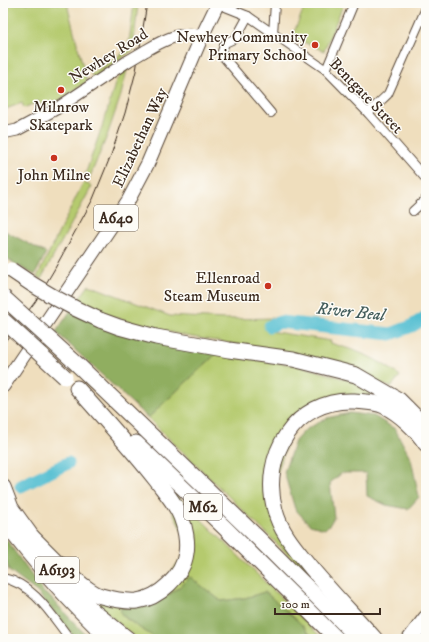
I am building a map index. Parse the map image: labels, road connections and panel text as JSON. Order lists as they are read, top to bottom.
{
  "streets": {
    "highway": ["M62", "A6193"],
    "main road": ["Elizabethan Way", "A640"],
    "street": ["Newhey Road", "Bentgate Street"]
  },
  "crossings": [
    ["Newhey Road", "Elizabethan Way"],
    ["Newhey Road", "A640"],
    ["Bentgate Street", "A640"],
    ["Elizabethan Way", "A640"],
    ["M62", "A6193"]
  ],
  "water": ["River Beal"],
  "places": [
    "Newhey Community Primary School",
    "Milnrow Skatepark",
    "John Milne",
    "Ellenroad Steam Museum"
  ],
  "scale_bar": "100 m"
}
